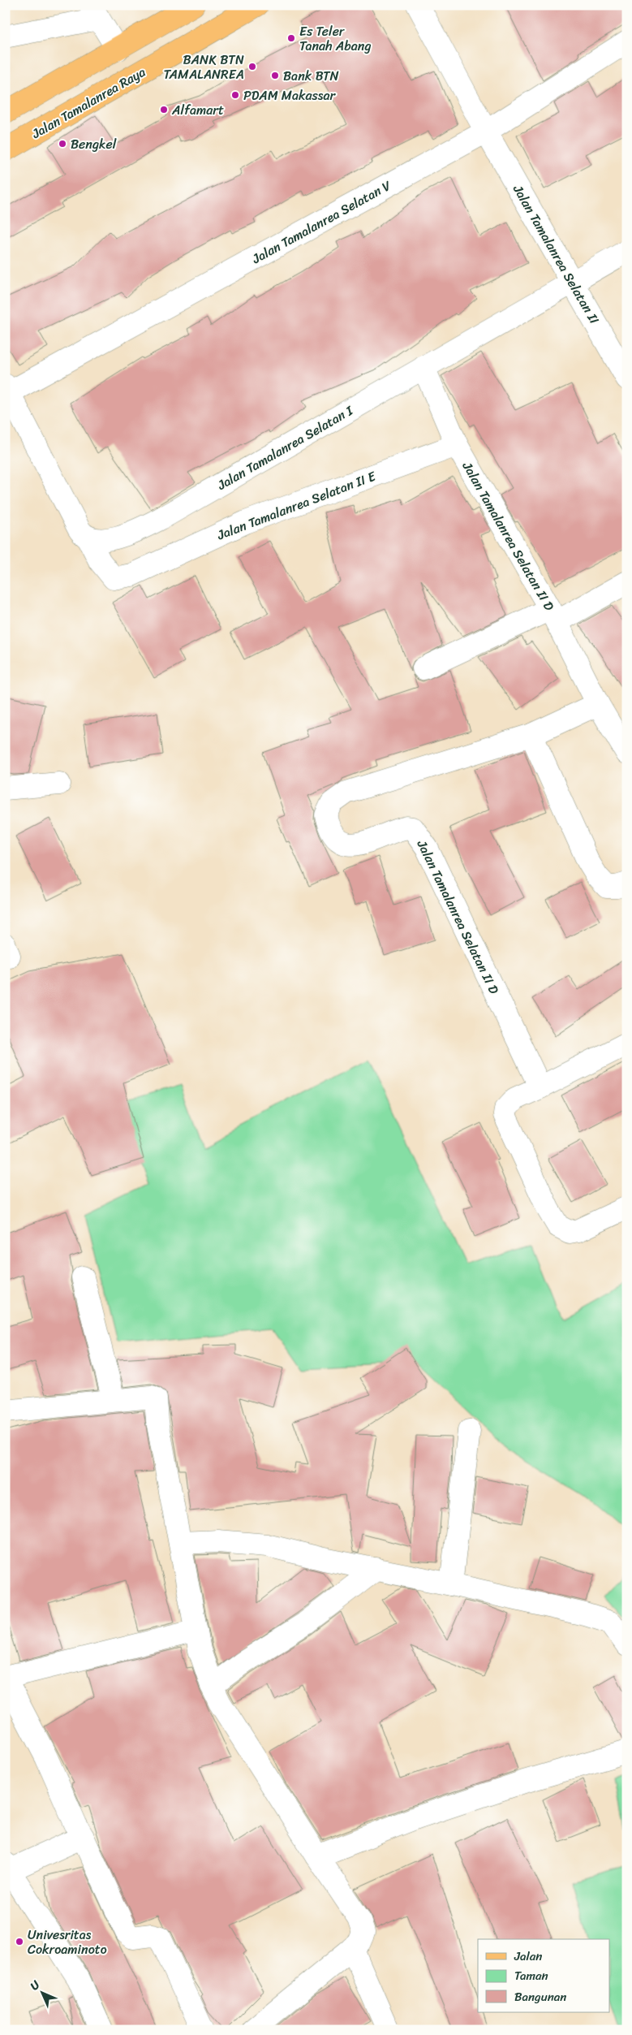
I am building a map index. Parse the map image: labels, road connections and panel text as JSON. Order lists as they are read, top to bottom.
{
  "streets": {
    "main road": ["Jalan Tamalanrea Raya"],
    "street": [
      "Jalan Tamalanrea Selatan V",
      "Jalan Tamalanrea Selatan II",
      "Jalan Tamalanrea Selatan I",
      "Jalan Tamalanrea Selatan II E",
      "Jalan Tamalanrea Selatan II D"
    ]
  },
  "crossings": [
    ["Jalan Tamalanrea Selatan V", "Jalan Tamalanrea Selatan II"],
    ["Jalan Tamalanrea Selatan II", "Jalan Tamalanrea Selatan I"],
    ["Jalan Tamalanrea Selatan I", "Jalan Tamalanrea Selatan II E"],
    ["Jalan Tamalanrea Selatan I", "Jalan Tamalanrea Selatan II D"],
    ["Jalan Tamalanrea Selatan II E", "Jalan Tamalanrea Selatan II D"]
  ],
  "places": [
    "Es Teler Tanah Abang",
    "BANK BTN TAMALANREA",
    "Bank BTN",
    "PDAM Makassar",
    "Alfamart",
    "Bengkel",
    "Univesritas Cokroaminoto"
  ],
  "legend": ["Jalan", "Taman", "Bangunan"],
  "north": "top left"
}
